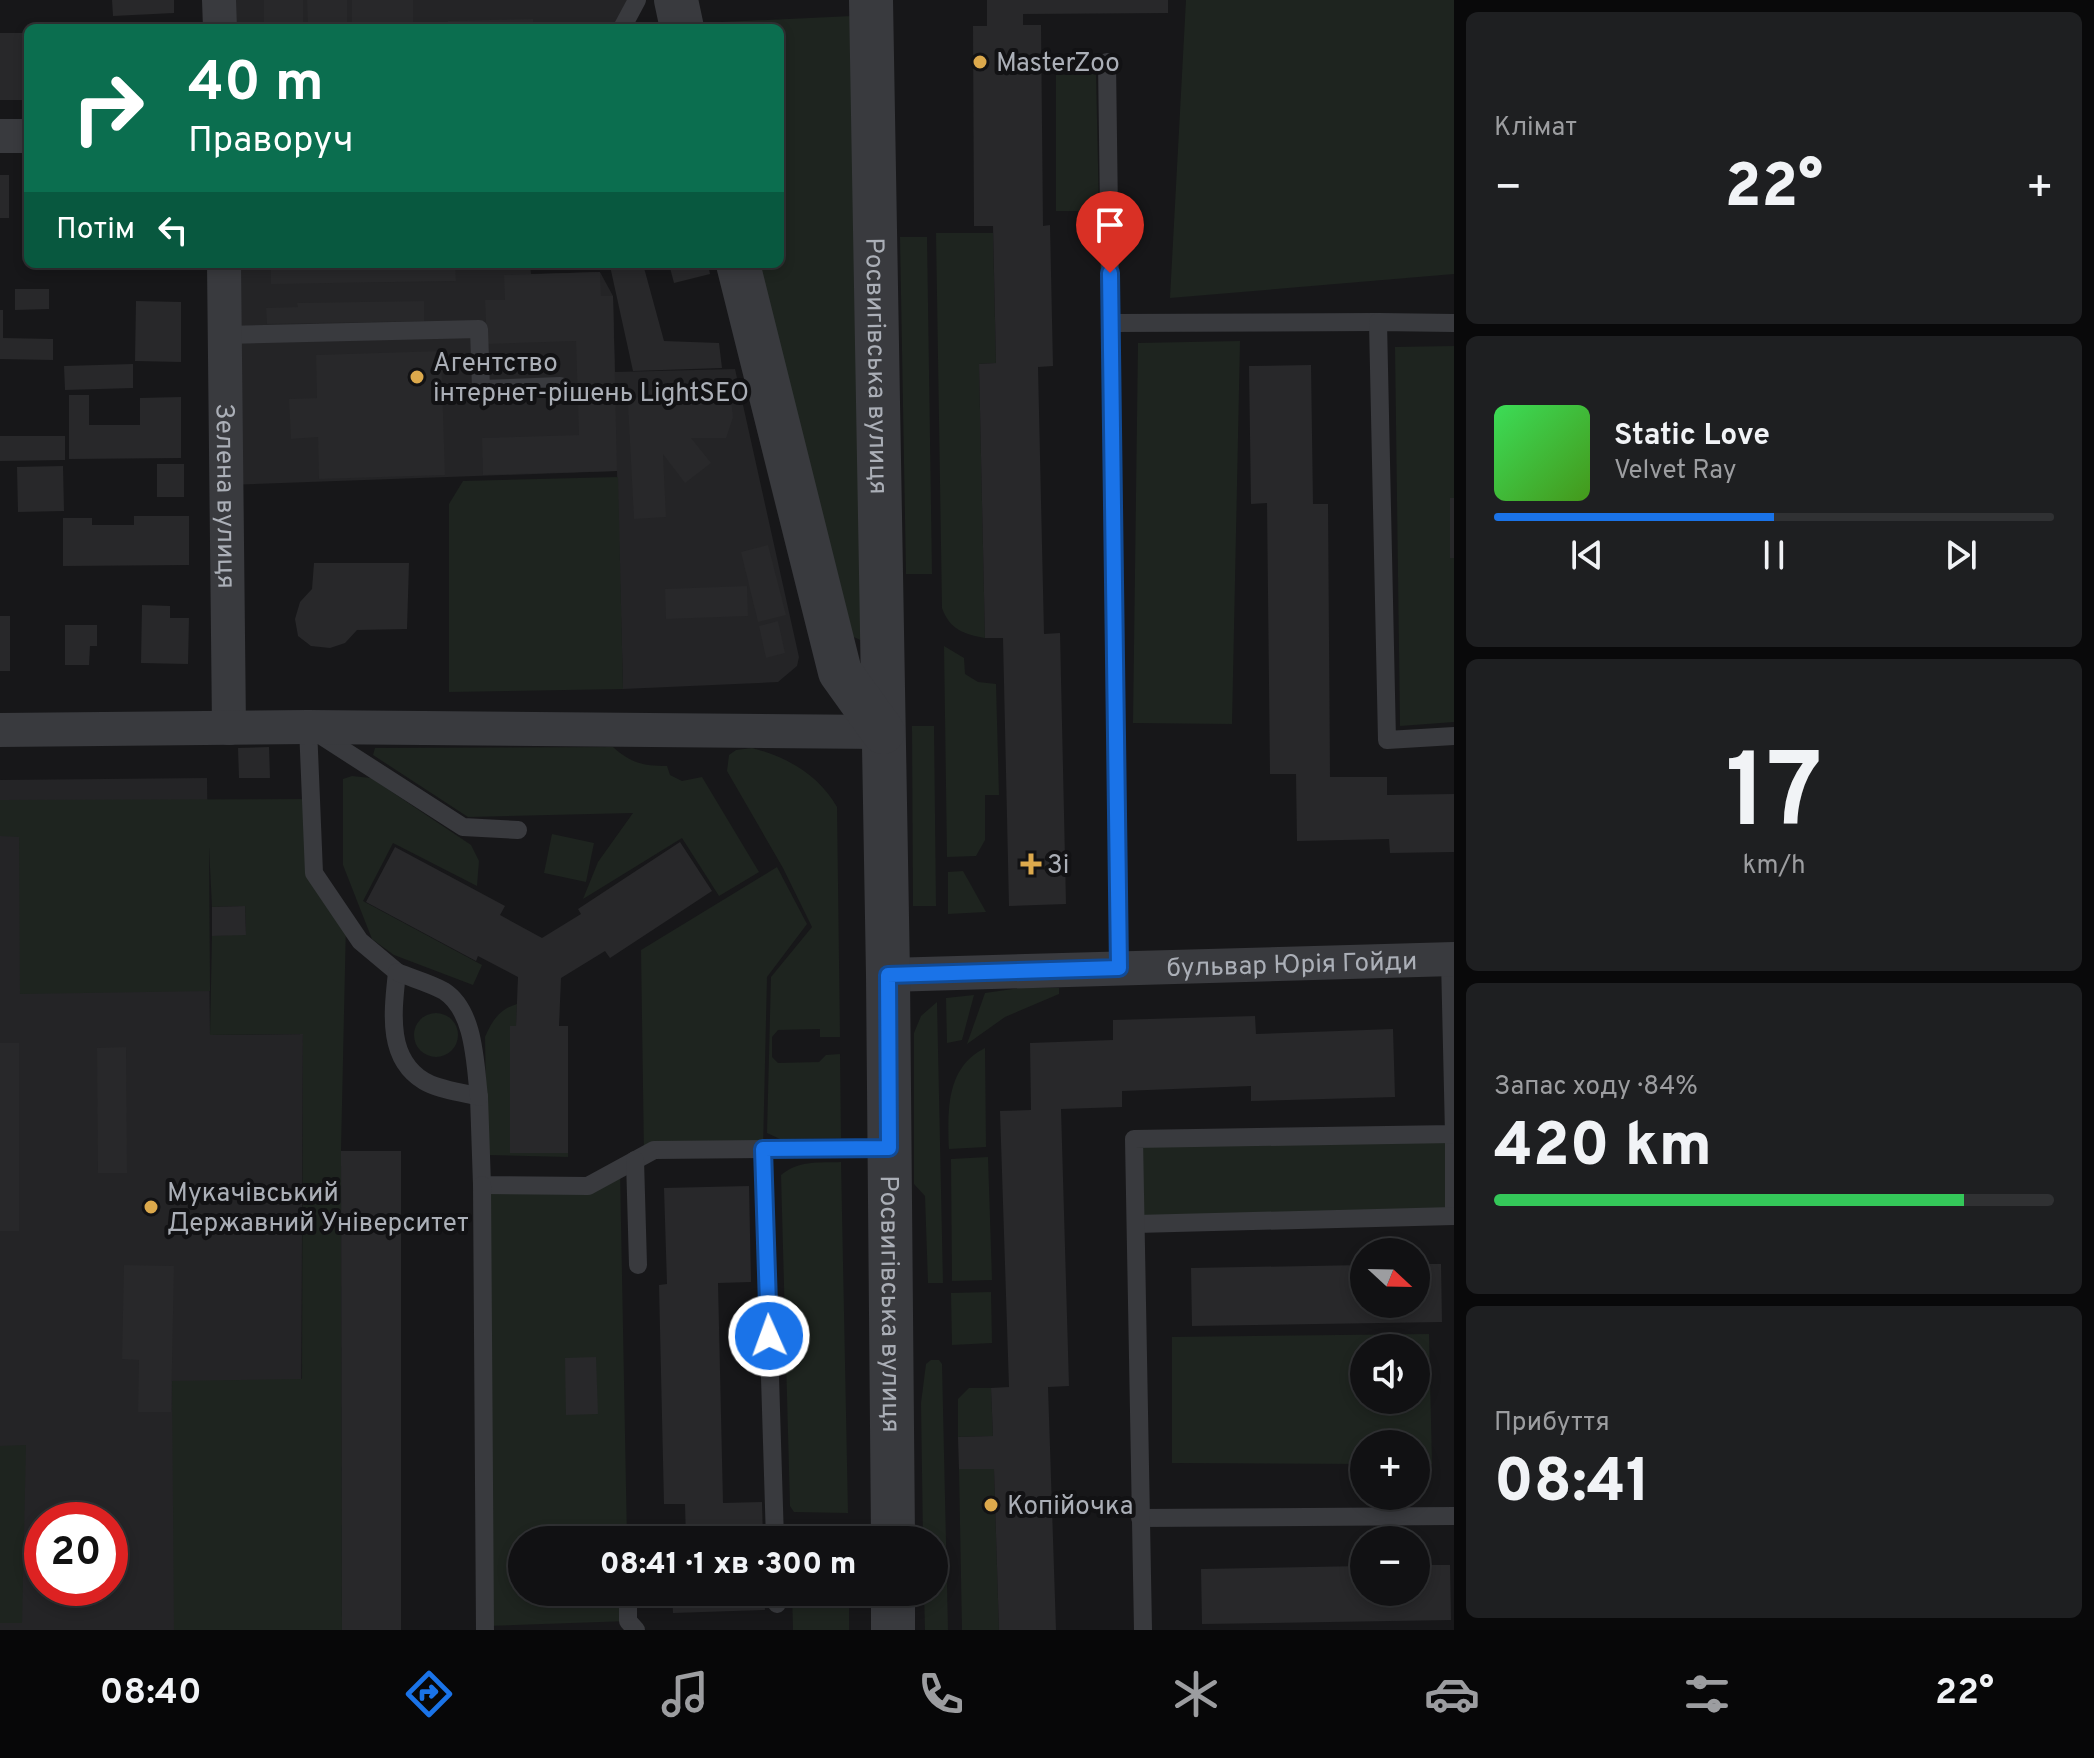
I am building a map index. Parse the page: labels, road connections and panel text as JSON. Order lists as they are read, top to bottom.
{
  "streets": {
    "street": ["Росвигівська вулиця", "Зелена вулиця", "бульвар Юрія Гойди"]
  },
  "crossings": [
    ["Росвигівська вулиця", "бульвар Юрія Гойди"]
  ],
  "places": {
    "other": [
      "MasterZoo",
      "Агентство інтернет-рішень LightSEO",
      "Мукачівський Державний Університет",
      "Копійочка"
    ],
    "health": ["3і"]
  },
  "north": "right",
  "page": {
    "tile": [
      "Клімат",
      ["17", "km/h"],
      ["Запас ходу · 84%", "420 km"],
      ["Прибуття", "08:41"]
    ],
    "turn": ["40 m", "Праворуч"],
    "heat": ["−", "22°", "+"],
    "then": "Потім",
    "song": ["Static Love", "Velvet Ray"],
    "map_buttons": ["+", "−"],
    "limit": "20",
    "trip": "08:41 · 1 хв · 300 m",
    "tabs": ["08:40", "22°"]
  }
}
